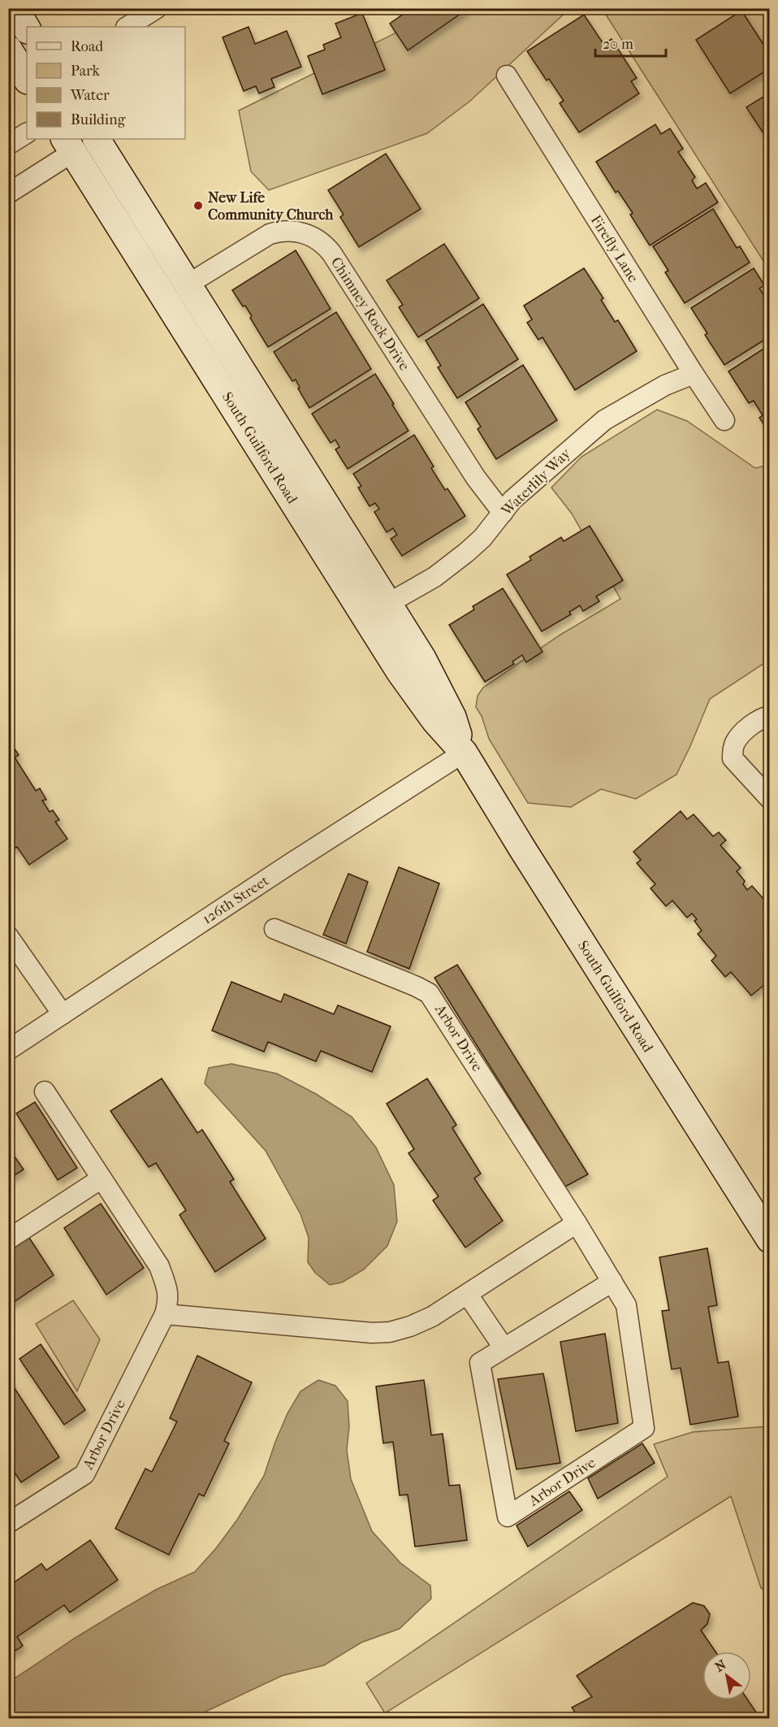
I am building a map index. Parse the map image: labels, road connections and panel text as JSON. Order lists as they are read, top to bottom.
{
  "streets": {
    "main road": ["South Guilford Road"],
    "street": [
      "Firefly Lane",
      "Chimney Rock Drive",
      "Waterlily Way",
      "126th Street",
      "Arbor Drive"
    ]
  },
  "crossings": [
    ["Firefly Lane", "Waterlily Way"],
    ["Chimney Rock Drive", "South Guilford Road"],
    ["Chimney Rock Drive", "Waterlily Way"],
    ["South Guilford Road", "Waterlily Way"],
    ["South Guilford Road", "126th Street"]
  ],
  "places": ["New Life Community Church"],
  "legend": [
    "Road",
    "Park",
    "Water",
    "Building"
  ],
  "scale_bar": "20 m",
  "north": "top left"
}
